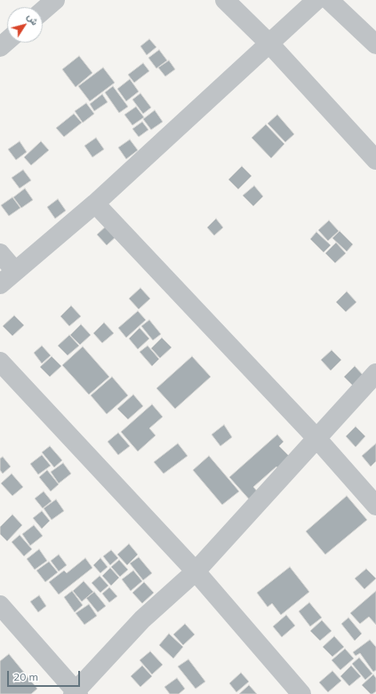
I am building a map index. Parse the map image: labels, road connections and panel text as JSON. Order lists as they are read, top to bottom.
{
  "scale_bar": "20 m",
  "north": "top right"
}
